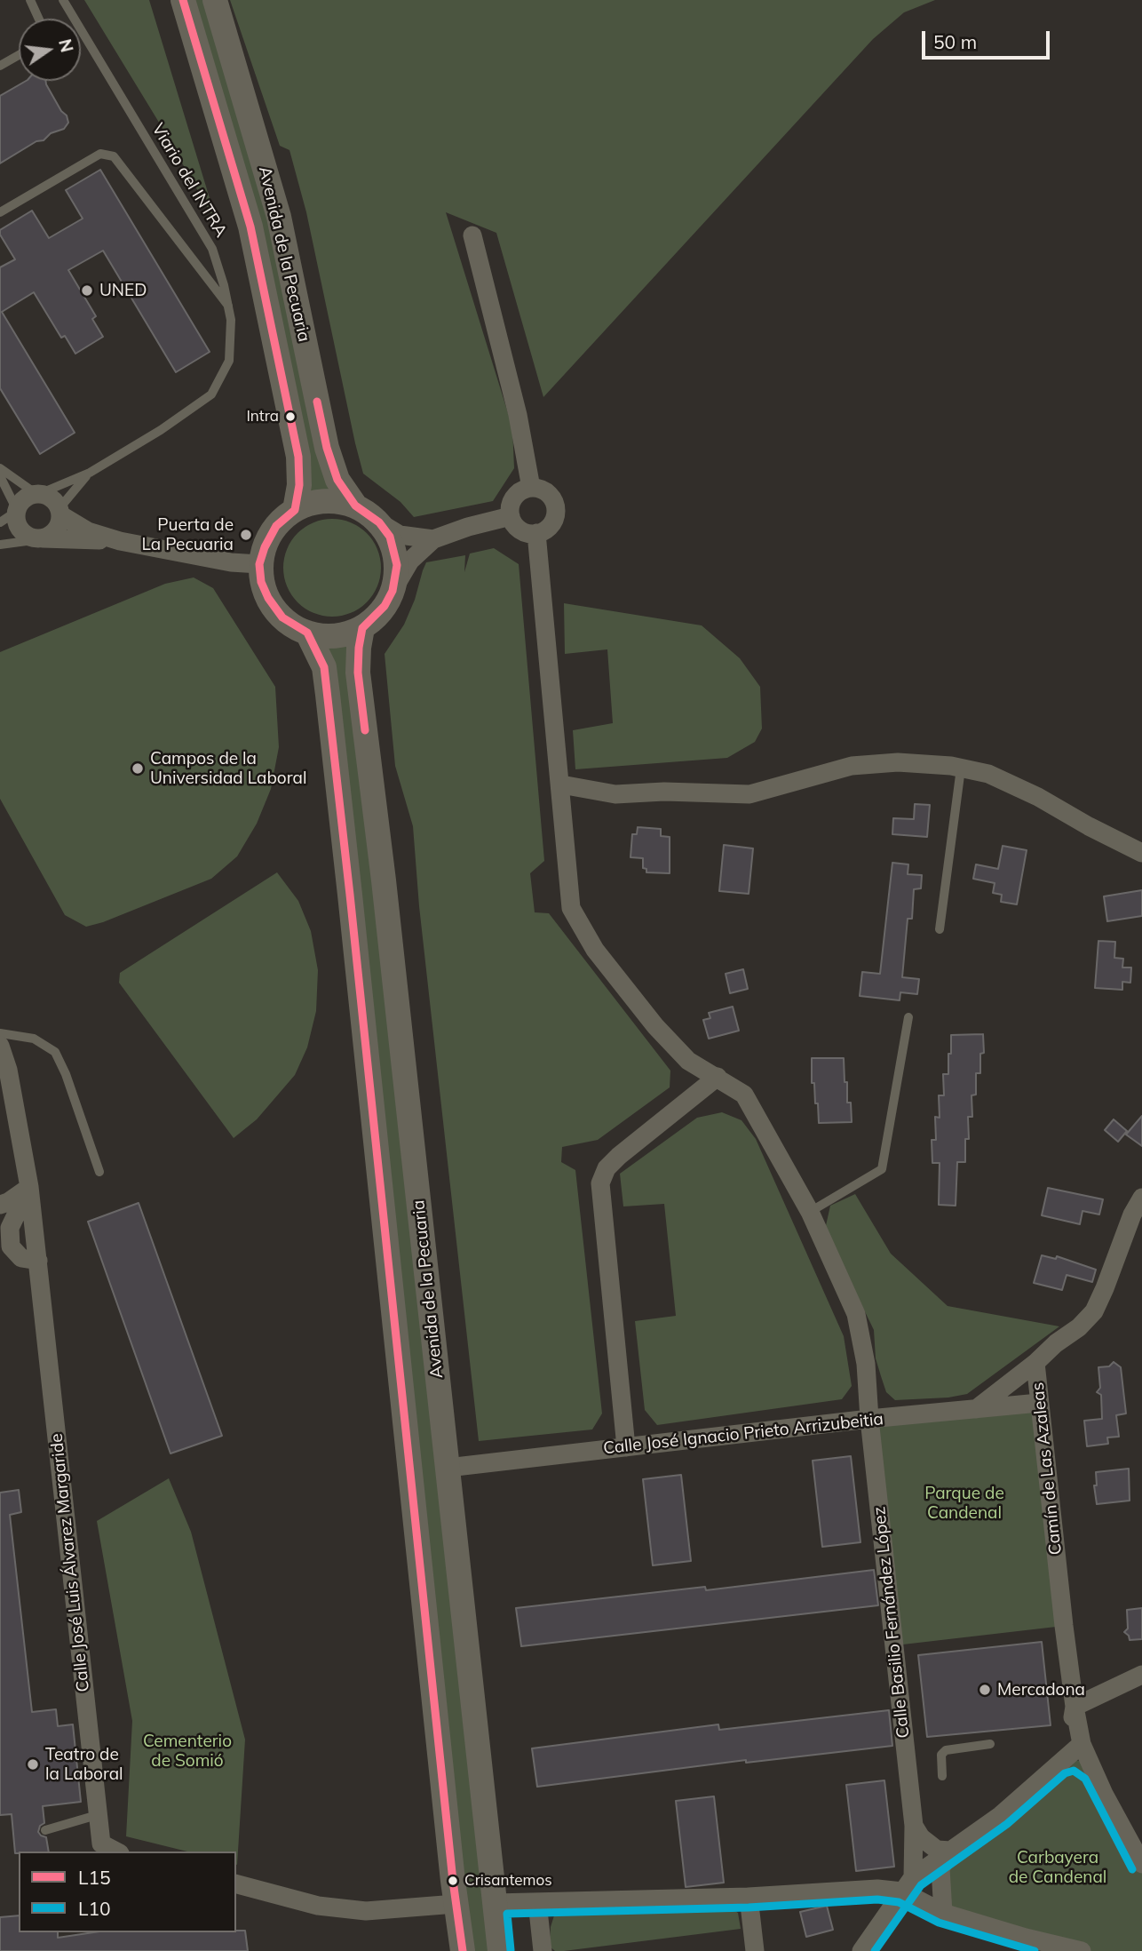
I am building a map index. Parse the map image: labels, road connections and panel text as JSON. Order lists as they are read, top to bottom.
{
  "streets": {
    "street": [
      "Avenida de la Pecuaria",
      "Calle José Ignacio Prieto Arrizubeitia",
      "Camín de Las Azaleas",
      "Calle José Luis Álvarez Margaride",
      "Calle Basilio Fernández López"
    ],
    "lane": ["Viario del INTRA"]
  },
  "crossings": [
    ["Avenida de la Pecuaria", "Calle José Ignacio Prieto Arrizubeitia"],
    ["Calle José Ignacio Prieto Arrizubeitia", "Camín de Las Azaleas"],
    ["Calle José Ignacio Prieto Arrizubeitia", "Calle Basilio Fernández López"]
  ],
  "parks": ["Parque de Candenal", "Cementerio de Somió", "Carbayera de Candenal"],
  "places": [
    "UNED",
    "Intra",
    "Puerta de La Pecuaria",
    "Campos de la Universidad Laboral",
    "Mercadona",
    "Teatro de la Laboral",
    "Crisantemos"
  ],
  "lines": ["transit line L15", "transit line L10"],
  "legend": ["L15", "L10"],
  "scale_bar": "50 m",
  "north": "right"
}
